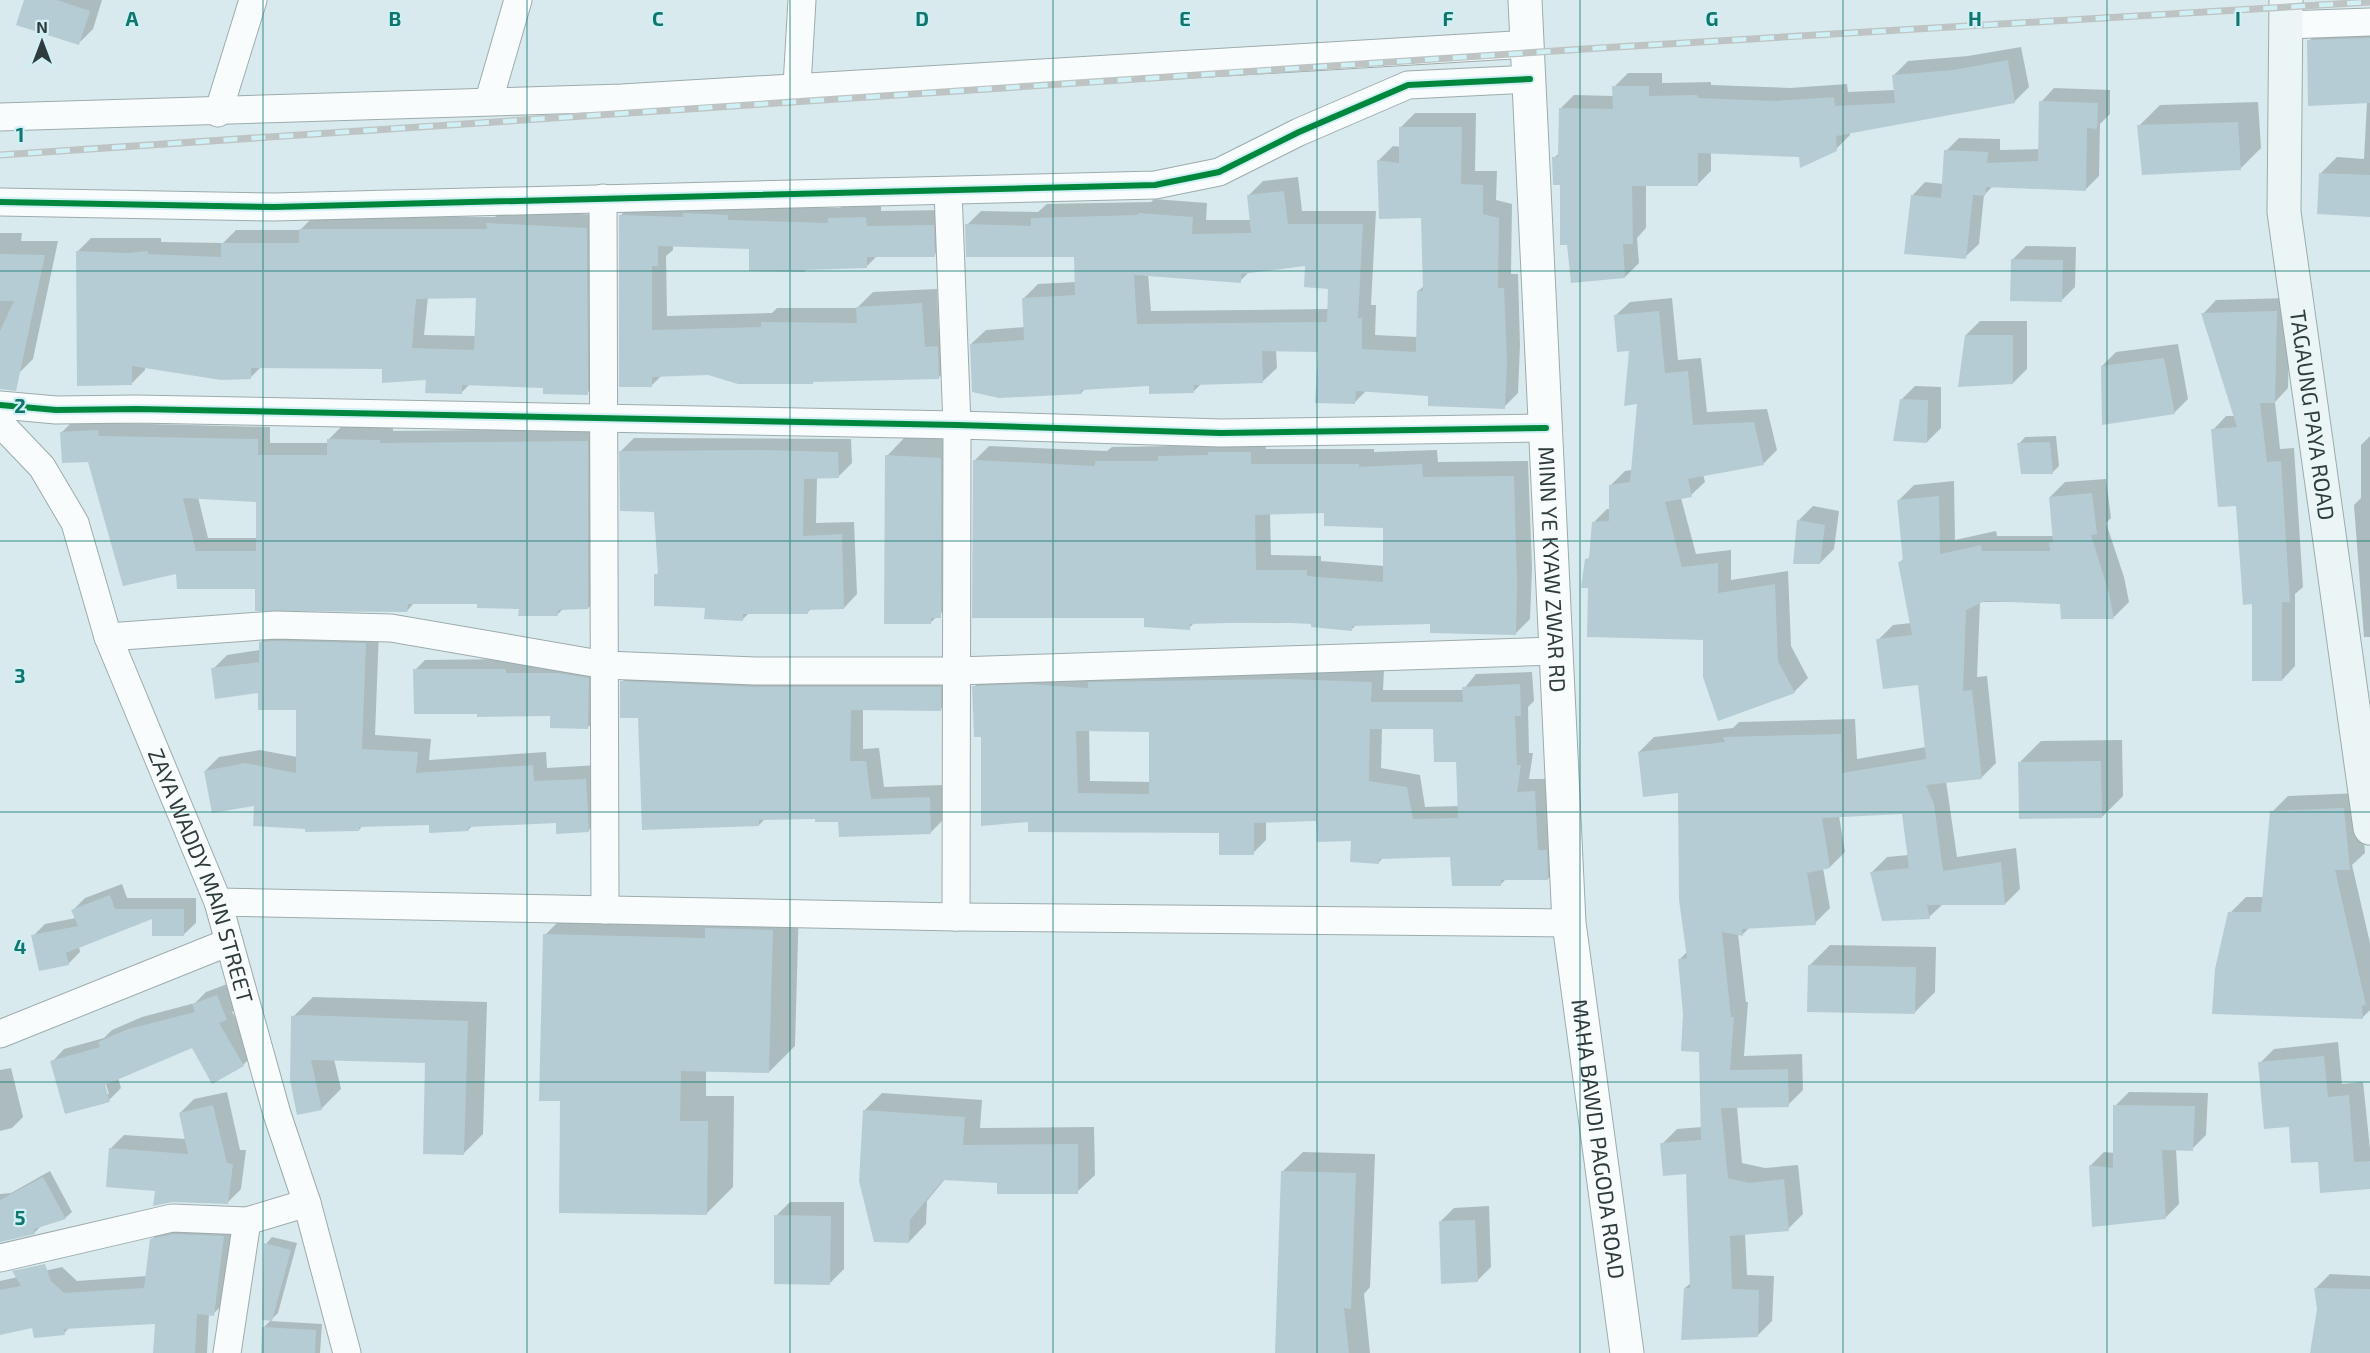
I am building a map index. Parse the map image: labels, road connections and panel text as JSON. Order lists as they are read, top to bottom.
{
  "streets": {
    "main road": ["TAGAUNG PAYA ROAD"],
    "street": ["MINN YE KYAW ZWAR RD", "ZAYA WADDY MAIN STREET", "MAHA BAWDI PAGODA ROAD"]
  },
  "crossings": [
    ["MINN YE KYAW ZWAR RD", "MAHA BAWDI PAGODA ROAD"]
  ],
  "north": "top",
  "grid": {
    "columns": [
      "A",
      "B",
      "C",
      "D",
      "E",
      "F",
      "G",
      "H",
      "I"
    ],
    "rows": [
      "1",
      "2",
      "3",
      "4",
      "5"
    ]
  }
}
